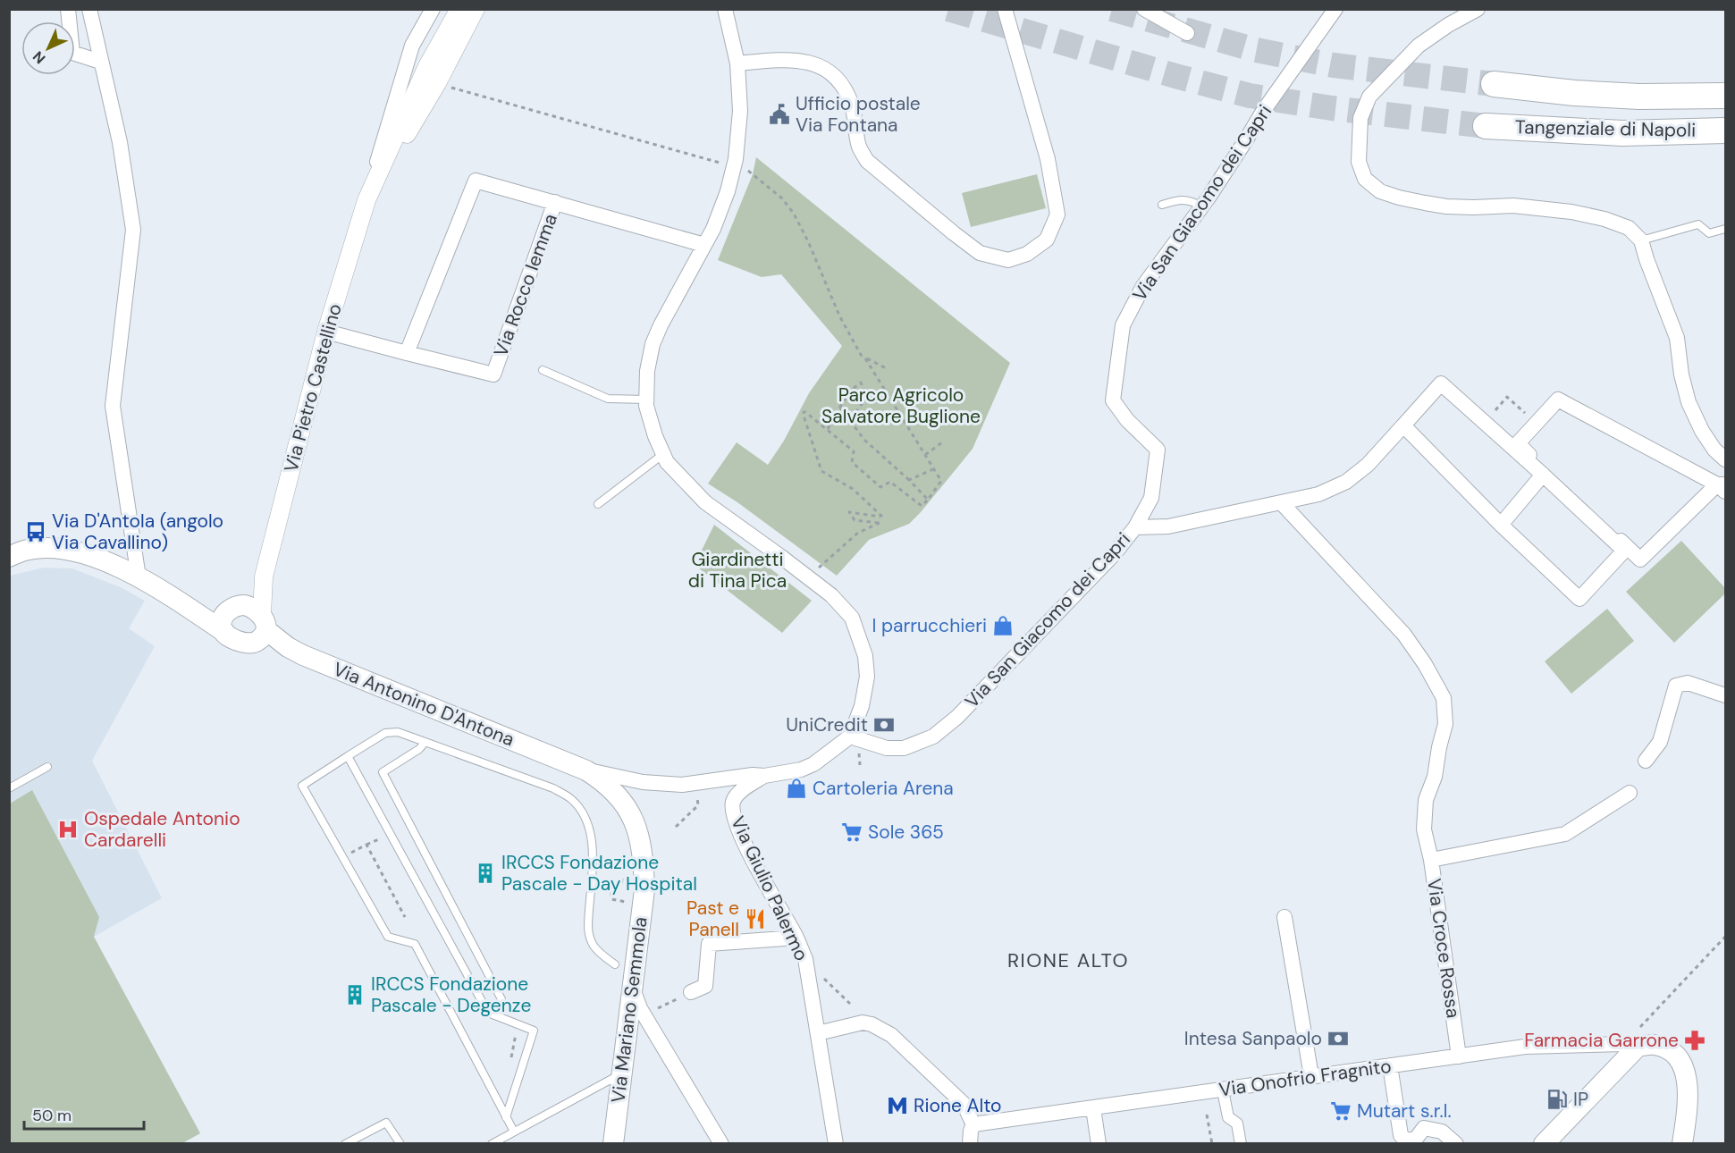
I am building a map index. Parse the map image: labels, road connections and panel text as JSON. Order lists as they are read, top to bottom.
{
  "streets": {
    "highway": ["Tangenziale di Napoli"],
    "main road": ["Via Antonino D'Antona", "Via Mariano Semmola"],
    "street": [
      "Via San Giacomo dei Capri",
      "Via Rocco Iemma",
      "Via Pietro Castellino",
      "Via Giulio Palermo",
      "Via Croce Rossa",
      "Via Onofrio Fragnito"
    ]
  },
  "crossings": [
    ["Via Rocco Iemma", "Via Pietro Castellino"],
    ["Via Pietro Castellino", "Via Antonino D'Antona"],
    ["Via Antonino D'Antona", "Via Mariano Semmola"],
    ["Via Croce Rossa", "Via Onofrio Fragnito"]
  ],
  "districts": ["RIONE ALTO"],
  "parks": ["Parco Agricolo Salvatore Buglione", "Giardinetti di Tina Pica"],
  "places": {
    "public building": ["Ufficio postale Via Fontana"],
    "bus stop": ["Via D'Antola (angolo Via Cavallino)"],
    "shop": ["I parrucchieri", "Cartoleria Arena"],
    "bank": ["UniCredit", "Intesa Sanpaolo"],
    "hospital": ["Ospedale Antonio Cardarelli"],
    "supermarket": ["Sole 365", "Mutart s.r.l."],
    "building": ["IRCCS Fondazione Pascale - Day Hospital", "IRCCS Fondazione Pascale - Degenze"],
    "restaurant": ["Past e Panell"],
    "pharmacy": ["Farmacia Garrone"],
    "fuel station": ["IP"],
    "metro station": ["Rione Alto"]
  },
  "scale_bar": "50 m",
  "north": "bottom left"
}
